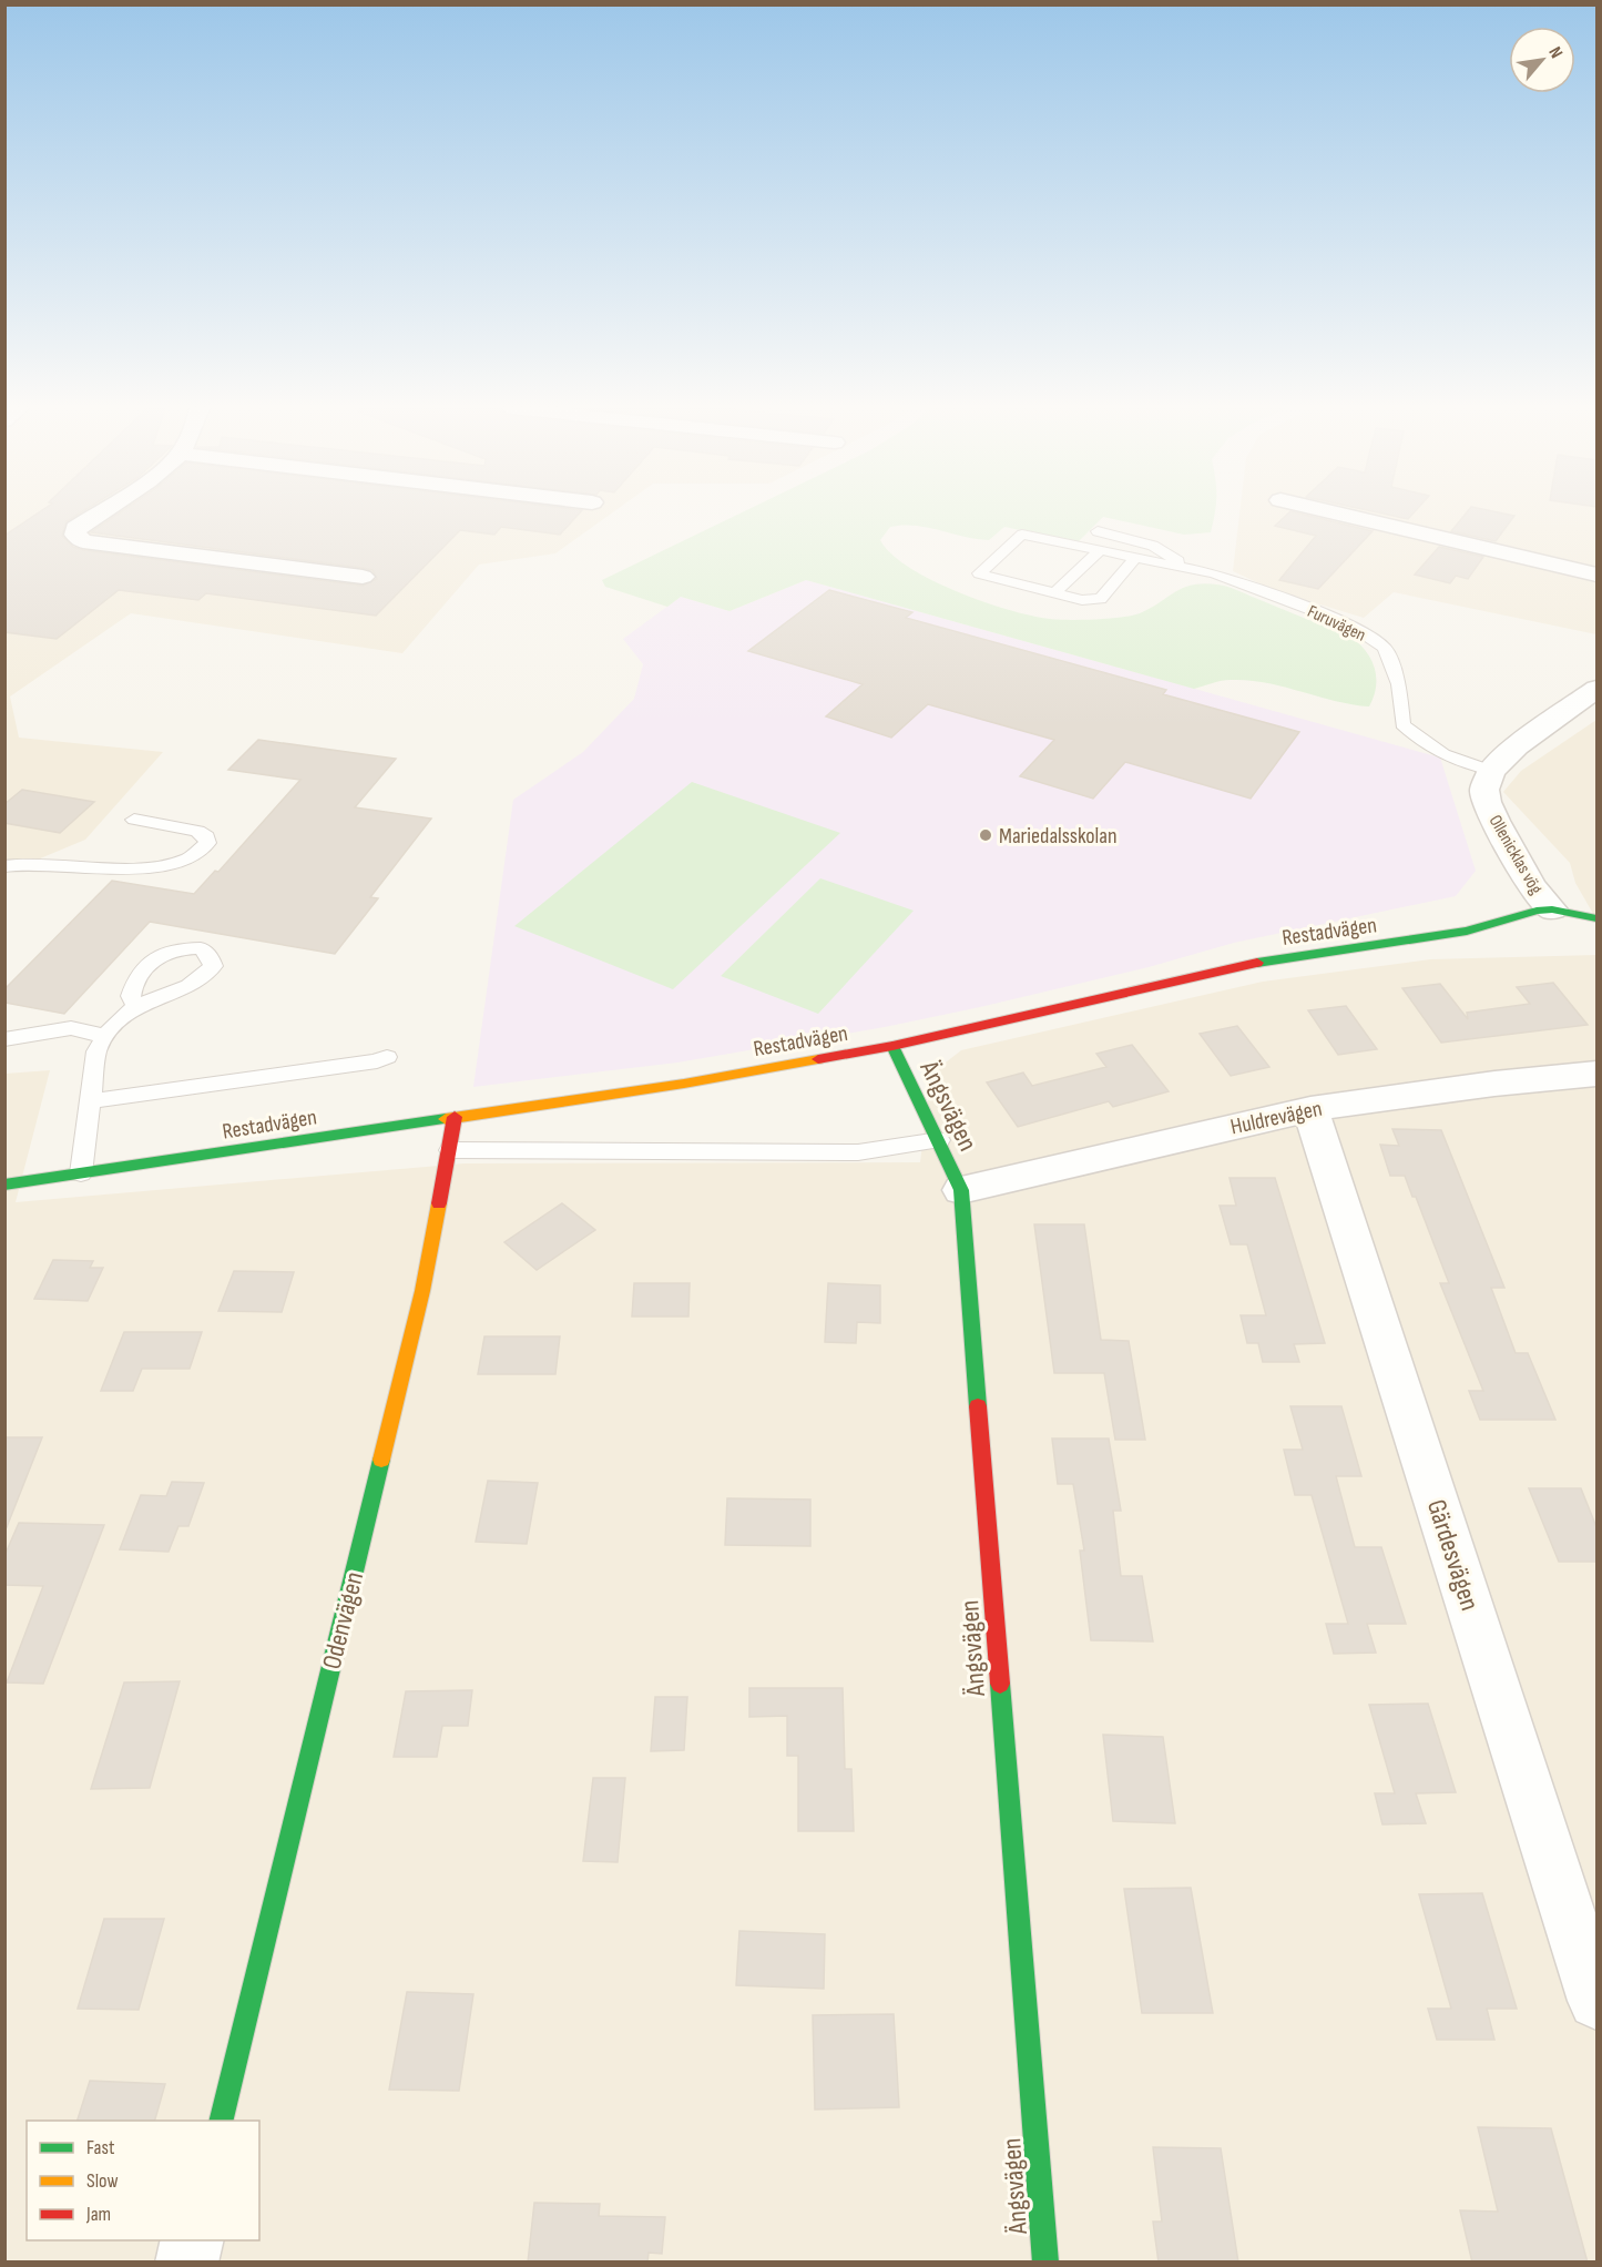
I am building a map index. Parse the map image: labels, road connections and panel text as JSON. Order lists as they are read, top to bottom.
{
  "streets": {
    "street": [
      "Ollenicklas vög",
      "Restadvägen",
      "Ängsvägen",
      "Huldrevägen",
      "Gärdesvägen",
      "Odenvägen"
    ],
    "lane": ["Furuvägen"]
  },
  "crossings": [
    ["Furuvägen", "Ollenicklas vög"],
    ["Ollenicklas vög", "Restadvägen"],
    ["Restadvägen", "Ängsvägen"],
    ["Restadvägen", "Odenvägen"],
    ["Ängsvägen", "Huldrevägen"],
    ["Huldrevägen", "Gärdesvägen"]
  ],
  "places": ["Mariedalsskolan"],
  "legend": ["Fast", "Slow", "Jam"],
  "north": "top right"
}
